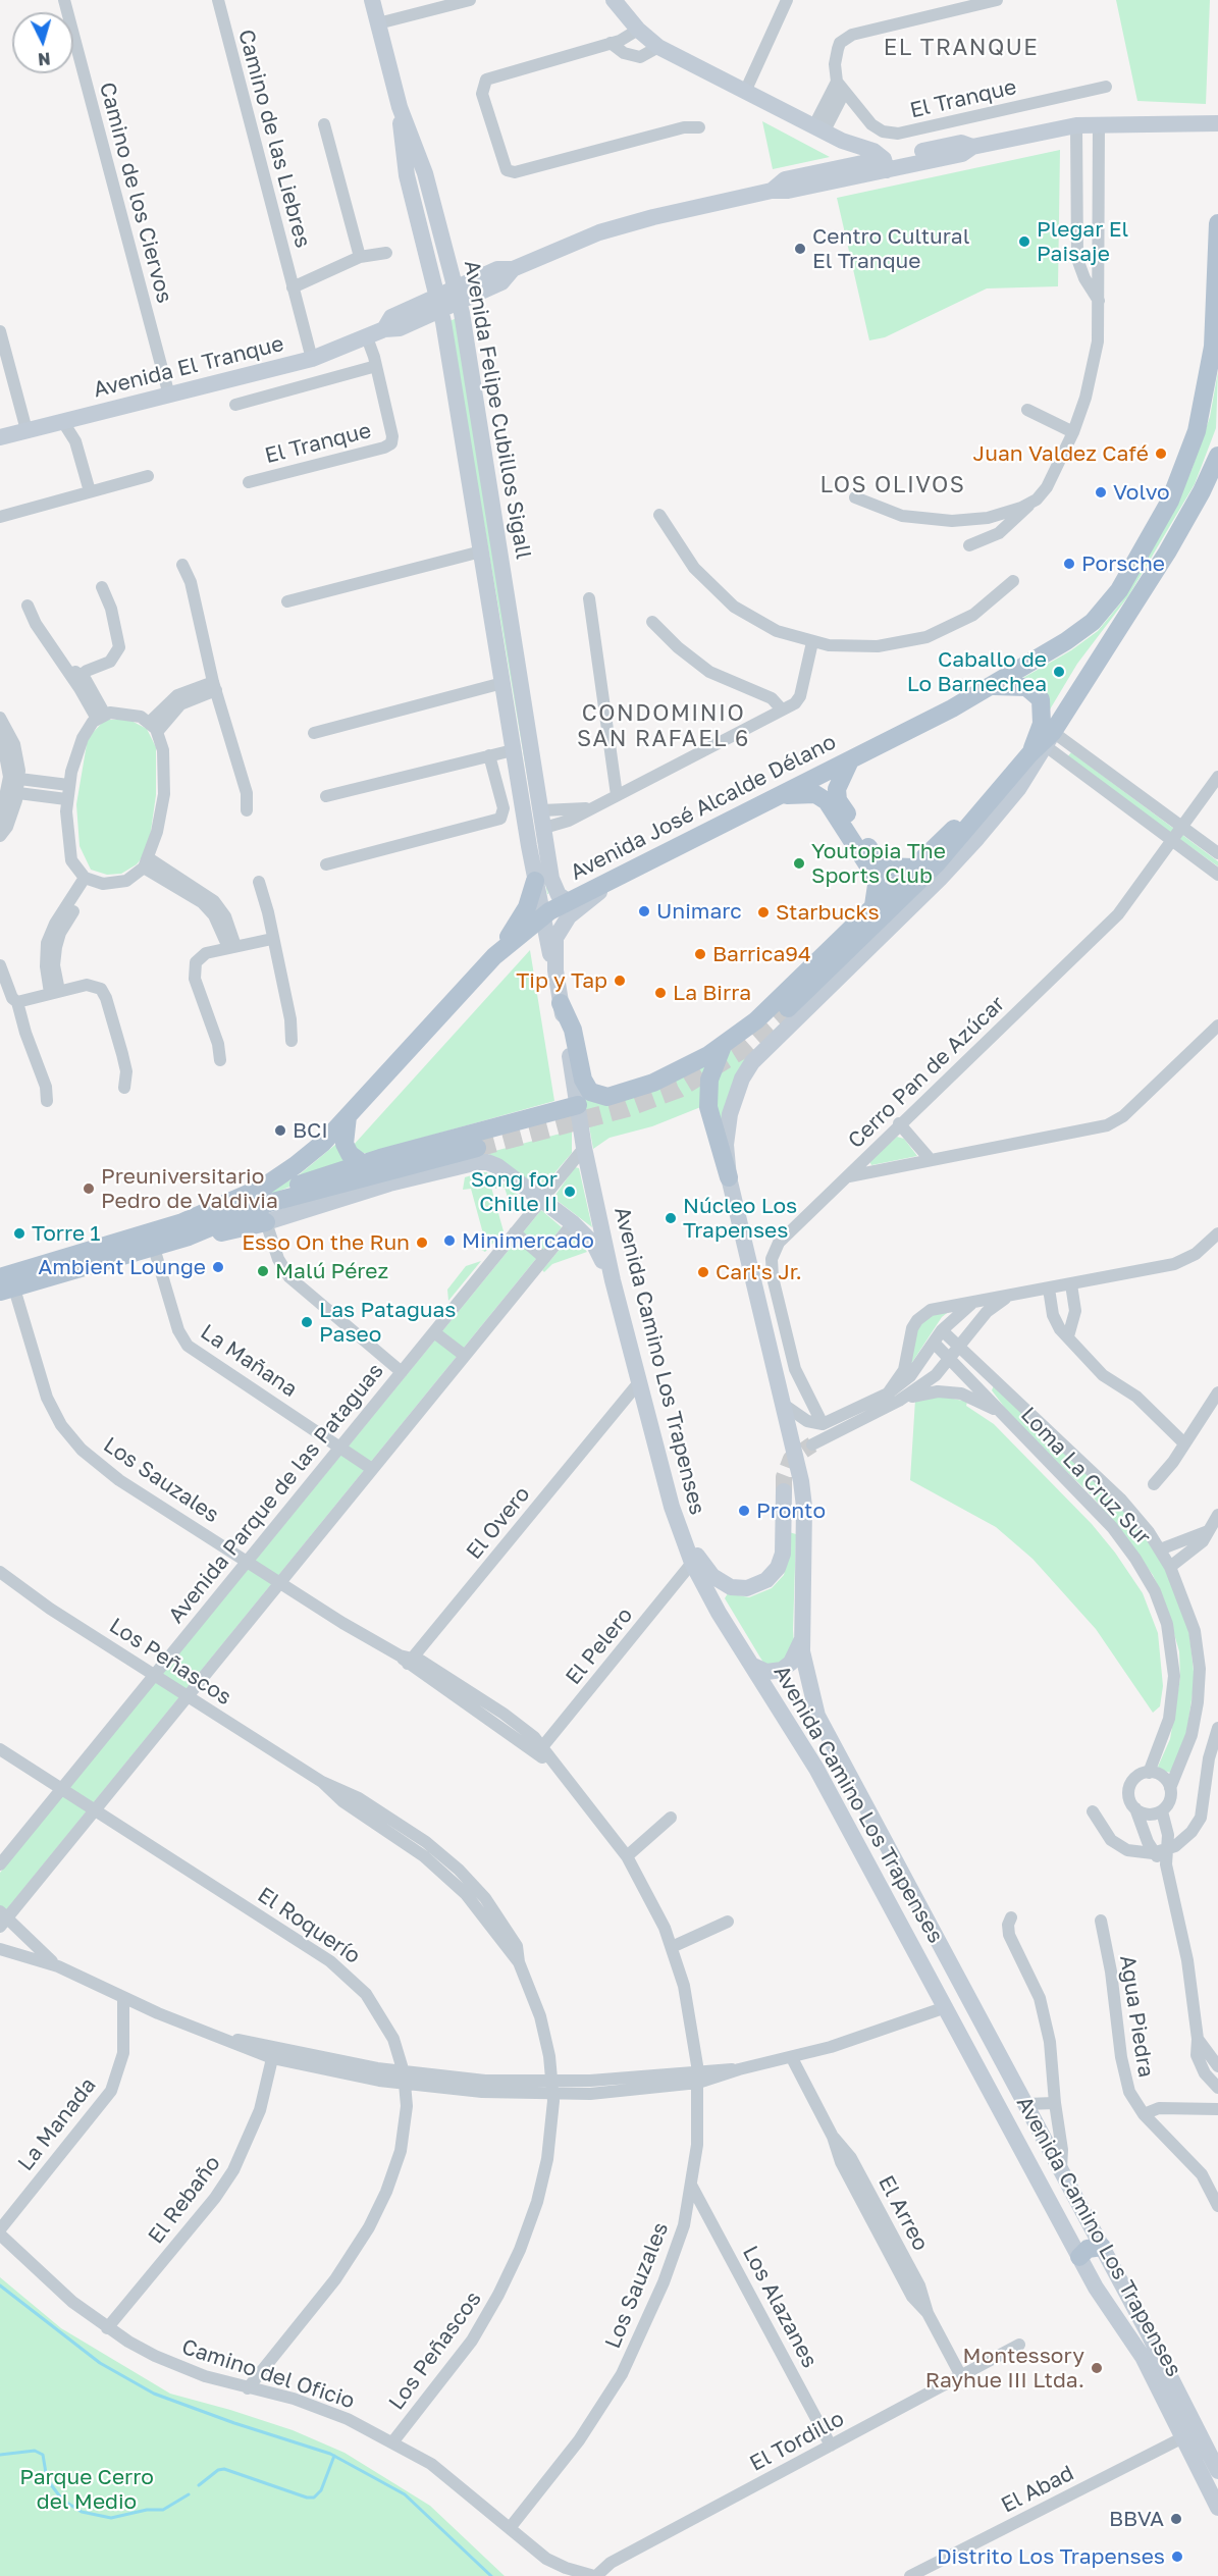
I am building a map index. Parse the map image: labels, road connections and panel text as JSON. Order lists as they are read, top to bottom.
{
  "streets": {
    "main road": [
      "Avenida El Tranque",
      "Avenida Felipe Cubillos Sigall",
      "Avenida José Alcalde Délano",
      "Avenida Camino Los Trapenses"
    ],
    "street": [
      "El Tranque",
      "Camino de las Liebres",
      "Camino de los Ciervos",
      "Cerro Pan de Azúcar",
      "La Mañana",
      "Loma La Cruz Sur",
      "Los Sauzales",
      "Avenida Parque de las Pataguas",
      "El Overo",
      "El Pelero",
      "Los Peñascos",
      "El Roquerío",
      "Agua Piedra",
      "La Manada",
      "El Rebaño",
      "El Arreo",
      "Los Alazanes",
      "Camino del Oficio",
      "El Tordillo",
      "El Abad"
    ]
  },
  "crossings": [
    ["El Tranque", "Avenida El Tranque"],
    ["Camino de las Liebres", "Avenida El Tranque"],
    ["Camino de los Ciervos", "Avenida El Tranque"],
    ["Avenida El Tranque", "Avenida Felipe Cubillos Sigall"],
    ["Avenida Felipe Cubillos Sigall", "Avenida José Alcalde Délano"],
    ["Avenida Felipe Cubillos Sigall", "Avenida Camino Los Trapenses"],
    ["Avenida José Alcalde Délano", "Avenida Camino Los Trapenses"],
    ["Avenida José Alcalde Délano", "Los Sauzales"],
    ["La Mañana", "Avenida Parque de las Pataguas"],
    ["Avenida Camino Los Trapenses", "Avenida Parque de las Pataguas"],
    ["Avenida Camino Los Trapenses", "El Overo"],
    ["Avenida Camino Los Trapenses", "El Pelero"],
    ["Avenida Camino Los Trapenses", "El Abad"],
    ["Los Sauzales", "Avenida Parque de las Pataguas"],
    ["Los Sauzales", "El Overo"],
    ["Los Sauzales", "El Pelero"],
    ["Los Sauzales", "Los Alazanes"],
    ["Los Sauzales", "Camino del Oficio"],
    ["Avenida Parque de las Pataguas", "Los Peñascos"],
    ["Avenida Parque de las Pataguas", "El Roquerío"],
    ["Los Peñascos", "Camino del Oficio"],
    ["El Roquerío", "Camino del Oficio"],
    ["El Rebaño", "Camino del Oficio"],
    ["El Arreo", "El Tordillo"],
    ["Los Alazanes", "El Tordillo"],
    ["Camino del Oficio", "El Tordillo"]
  ],
  "districts": ["EL TRANQUE", "LOS OLIVOS", "CONDOMINIO SAN RAFAEL 6"],
  "parks": ["Parque Cerro del Medio"],
  "places": [
    "Plegar El Paisaje",
    "Centro Cultural El Tranque",
    "Juan Valdez Café",
    "Volvo",
    "Porsche",
    "Caballo de Lo Barnechea",
    "Youtopia The Sports Club",
    "Unimarc",
    "Starbucks",
    "Barrica94",
    "Tip y Tap",
    "La Birra",
    "BCI",
    "Preuniversitario Pedro de Valdivia",
    "Song for Chille II",
    "Núcleo Los Trapenses",
    "Torre 1",
    "Minimercado",
    "Esso On the Run",
    "Ambient Lounge",
    "Malú Pérez",
    "Carl's Jr.",
    "Las Pataguas Paseo",
    "Pronto",
    "Montessory Rayhue III Ltda.",
    "BBVA",
    "Distrito Los Trapenses"
  ],
  "north": "bottom"
}
